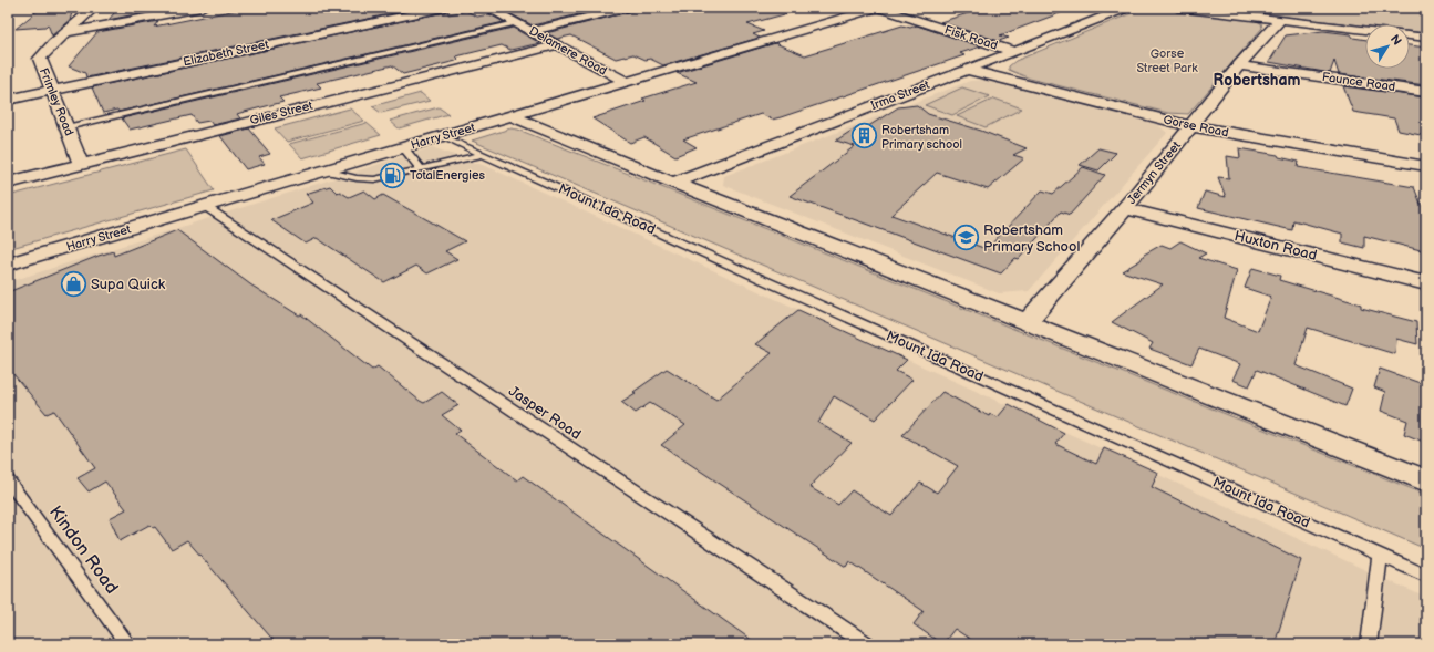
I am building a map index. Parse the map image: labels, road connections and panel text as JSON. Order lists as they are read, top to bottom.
{
  "streets": {
    "street": [
      "Fisk Road",
      "Delamere Road",
      "Elizabeth Street",
      "Faunce Road",
      "Irma Street",
      "Frimley Road",
      "Giles Street",
      "Gorse Road",
      "Harry Street",
      "Jermyn Street",
      "Huxton Road"
    ],
    "lane": ["Mount Ida Road", "Jasper Road", "Kindon Road"]
  },
  "crossings": [
    ["Fisk Road", "Irma Street"],
    ["Fisk Road", "Harry Street"],
    ["Delamere Road", "Giles Street"],
    ["Delamere Road", "Harry Street"],
    ["Elizabeth Street", "Frimley Road"],
    ["Faunce Road", "Jermyn Street"],
    ["Irma Street", "Gorse Road"],
    ["Frimley Road", "Giles Street"],
    ["Gorse Road", "Jermyn Street"],
    ["Harry Street", "Mount Ida Road"],
    ["Harry Street", "Jasper Road"],
    ["Jermyn Street", "Huxton Road"]
  ],
  "districts": ["Robertsham"],
  "parks": ["Gorse Street Park"],
  "places": {
    "building": ["Robertsham Primary school"],
    "fuel station": ["TotalEnergies"],
    "school or university": ["Robertsham Primary School"],
    "shop": ["Supa Quick"]
  },
  "north": "top right"
}
